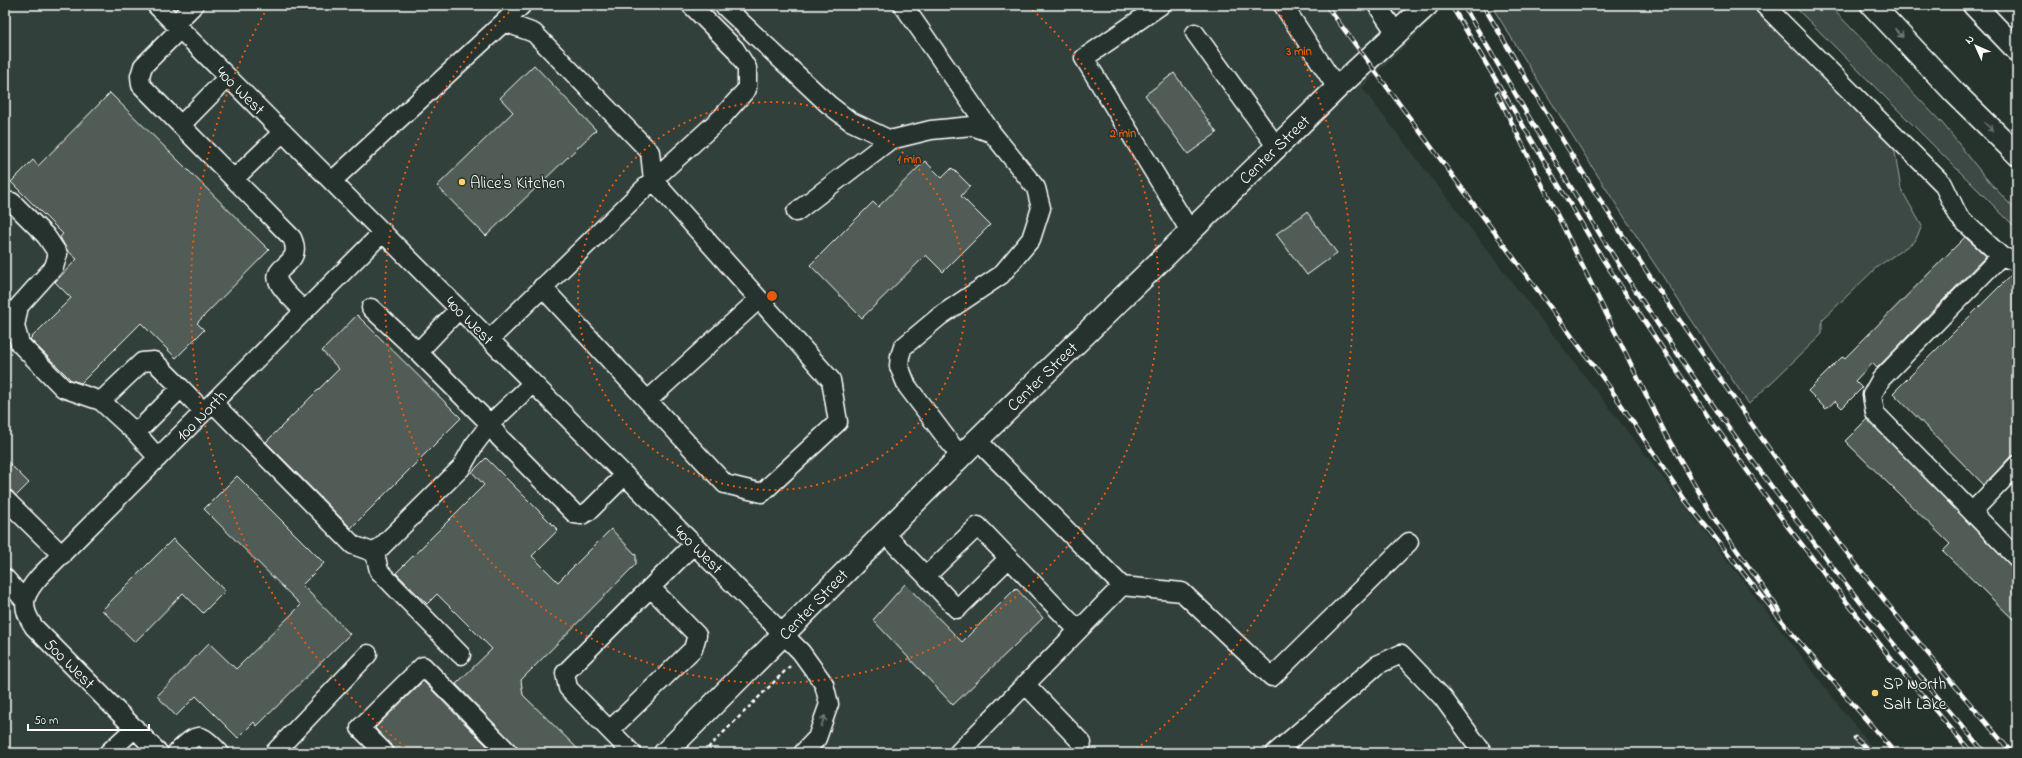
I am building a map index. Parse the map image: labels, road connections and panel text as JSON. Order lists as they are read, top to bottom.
{
  "streets": {
    "main road": ["Center Street"],
    "street": ["400 West", "100 North", "500 West"]
  },
  "crossings": [
    ["400 West", "Center Street"],
    ["400 West", "100 North"],
    ["100 North", "500 West"]
  ],
  "places": ["Alice's Kitchen", "SP North Salt Lake"],
  "scale_bar": "50 m",
  "north": "top left",
  "rings": ["3 min", "2 min", "1 min"]
}
